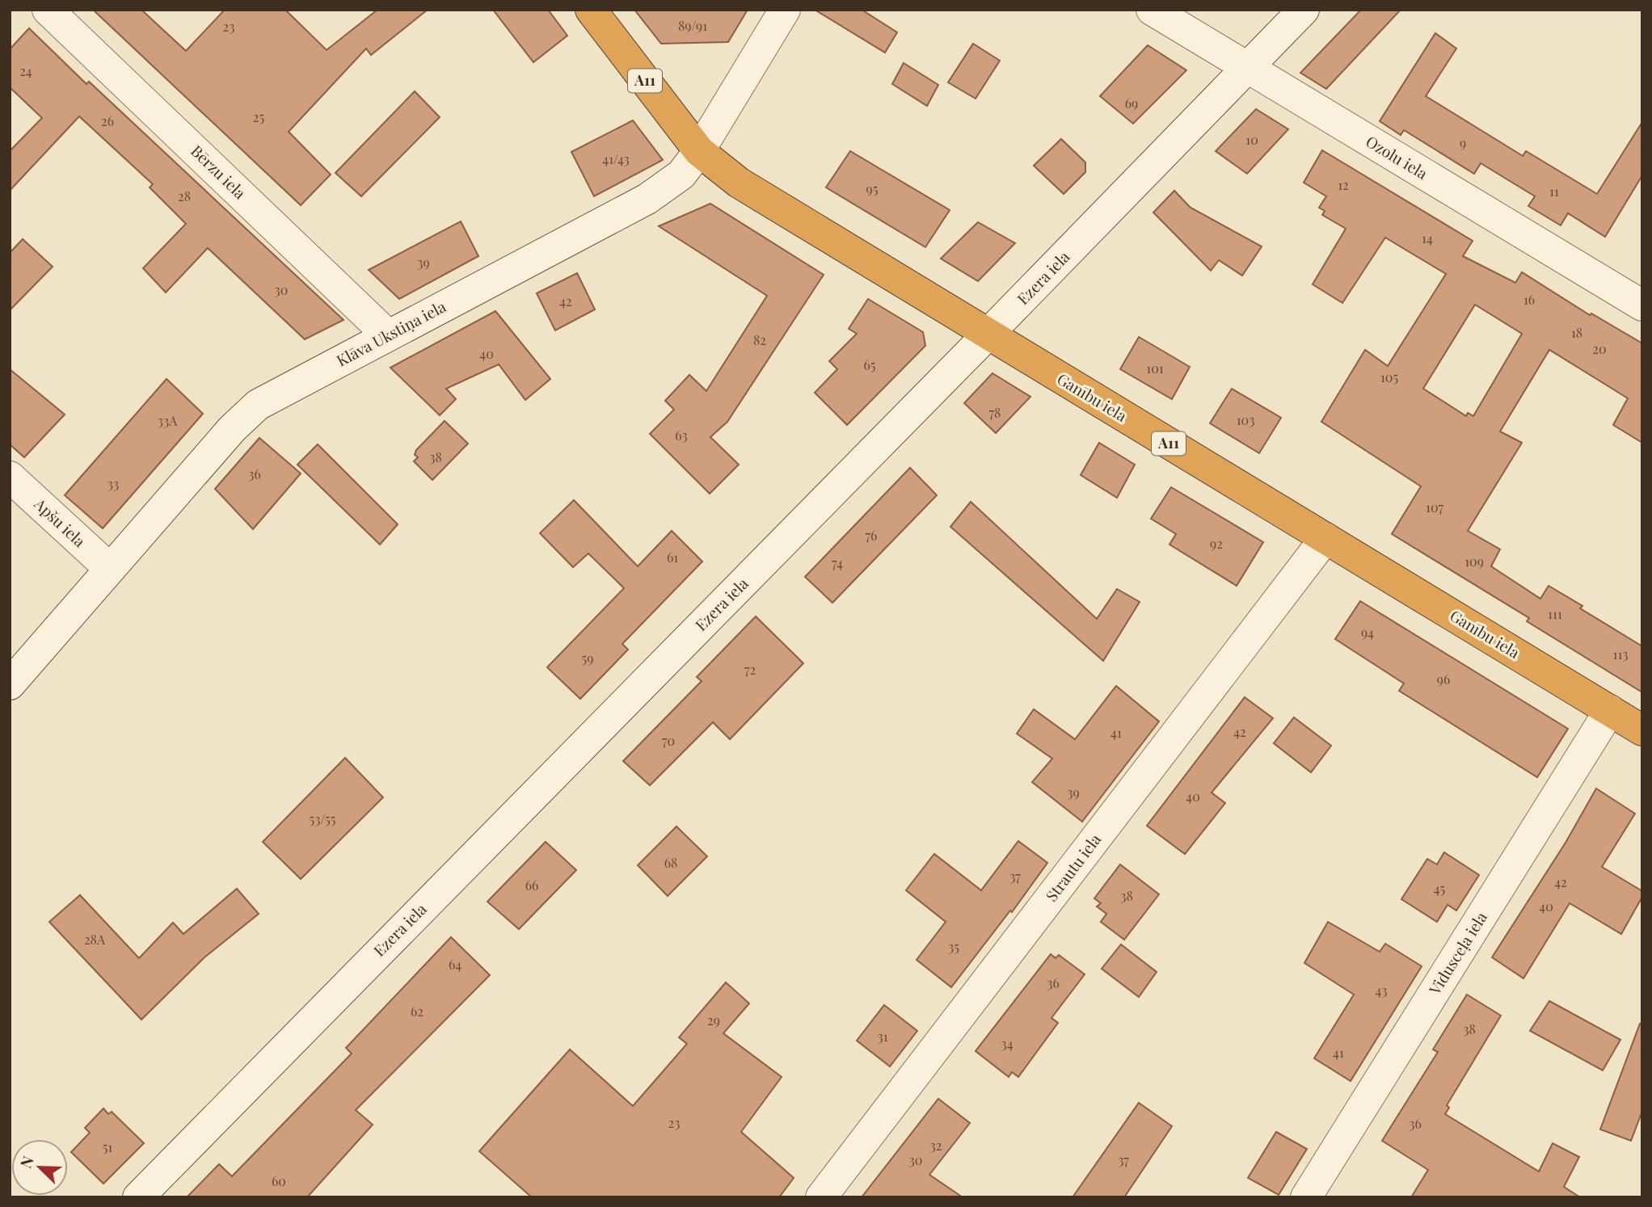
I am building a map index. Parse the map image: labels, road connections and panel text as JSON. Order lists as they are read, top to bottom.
{
  "streets": {
    "highway": ["A11", "Ganību iela"],
    "street": [
      "Ozolu iela",
      "Bērzu iela",
      "Ezera iela",
      "Klāva Ukstiņa iela",
      "Apšu iela",
      "Strautu iela",
      "Vidusceļa iela"
    ]
  },
  "crossings": [
    ["Ozolu iela", "Ezera iela"],
    ["Bērzu iela", "Klāva Ukstiņa iela"],
    ["Ezera iela", "Ganību iela"],
    ["Klāva Ukstiņa iela", "Ganību iela"],
    ["Klāva Ukstiņa iela", "Apšu iela"],
    ["Ganību iela", "Strautu iela"],
    ["Ganību iela", "Vidusceļa iela"]
  ],
  "house_numbers": [
    "89/91",
    "23",
    "24",
    "69",
    "25",
    "26",
    "10",
    "9",
    "41/43",
    "12",
    "95",
    "11",
    "28",
    "14",
    "39",
    "30",
    "16",
    "42",
    "18",
    "82",
    "20",
    "40",
    "65",
    "101",
    "105",
    "78",
    "103",
    "33A",
    "63",
    "38",
    "36",
    "33",
    "107",
    "76",
    "92",
    "61",
    "109",
    "74",
    "111",
    "94",
    "113",
    "59",
    "72",
    "96",
    "42",
    "41",
    "70",
    "39",
    "40",
    "53/55",
    "68",
    "37",
    "42",
    "66",
    "45",
    "38",
    "40",
    "28A",
    "35",
    "64",
    "36",
    "43",
    "62",
    "29",
    "38",
    "31",
    "34",
    "41",
    "23",
    "36",
    "32",
    "51",
    "30",
    "37",
    "60"
  ],
  "north": "top left"
}
